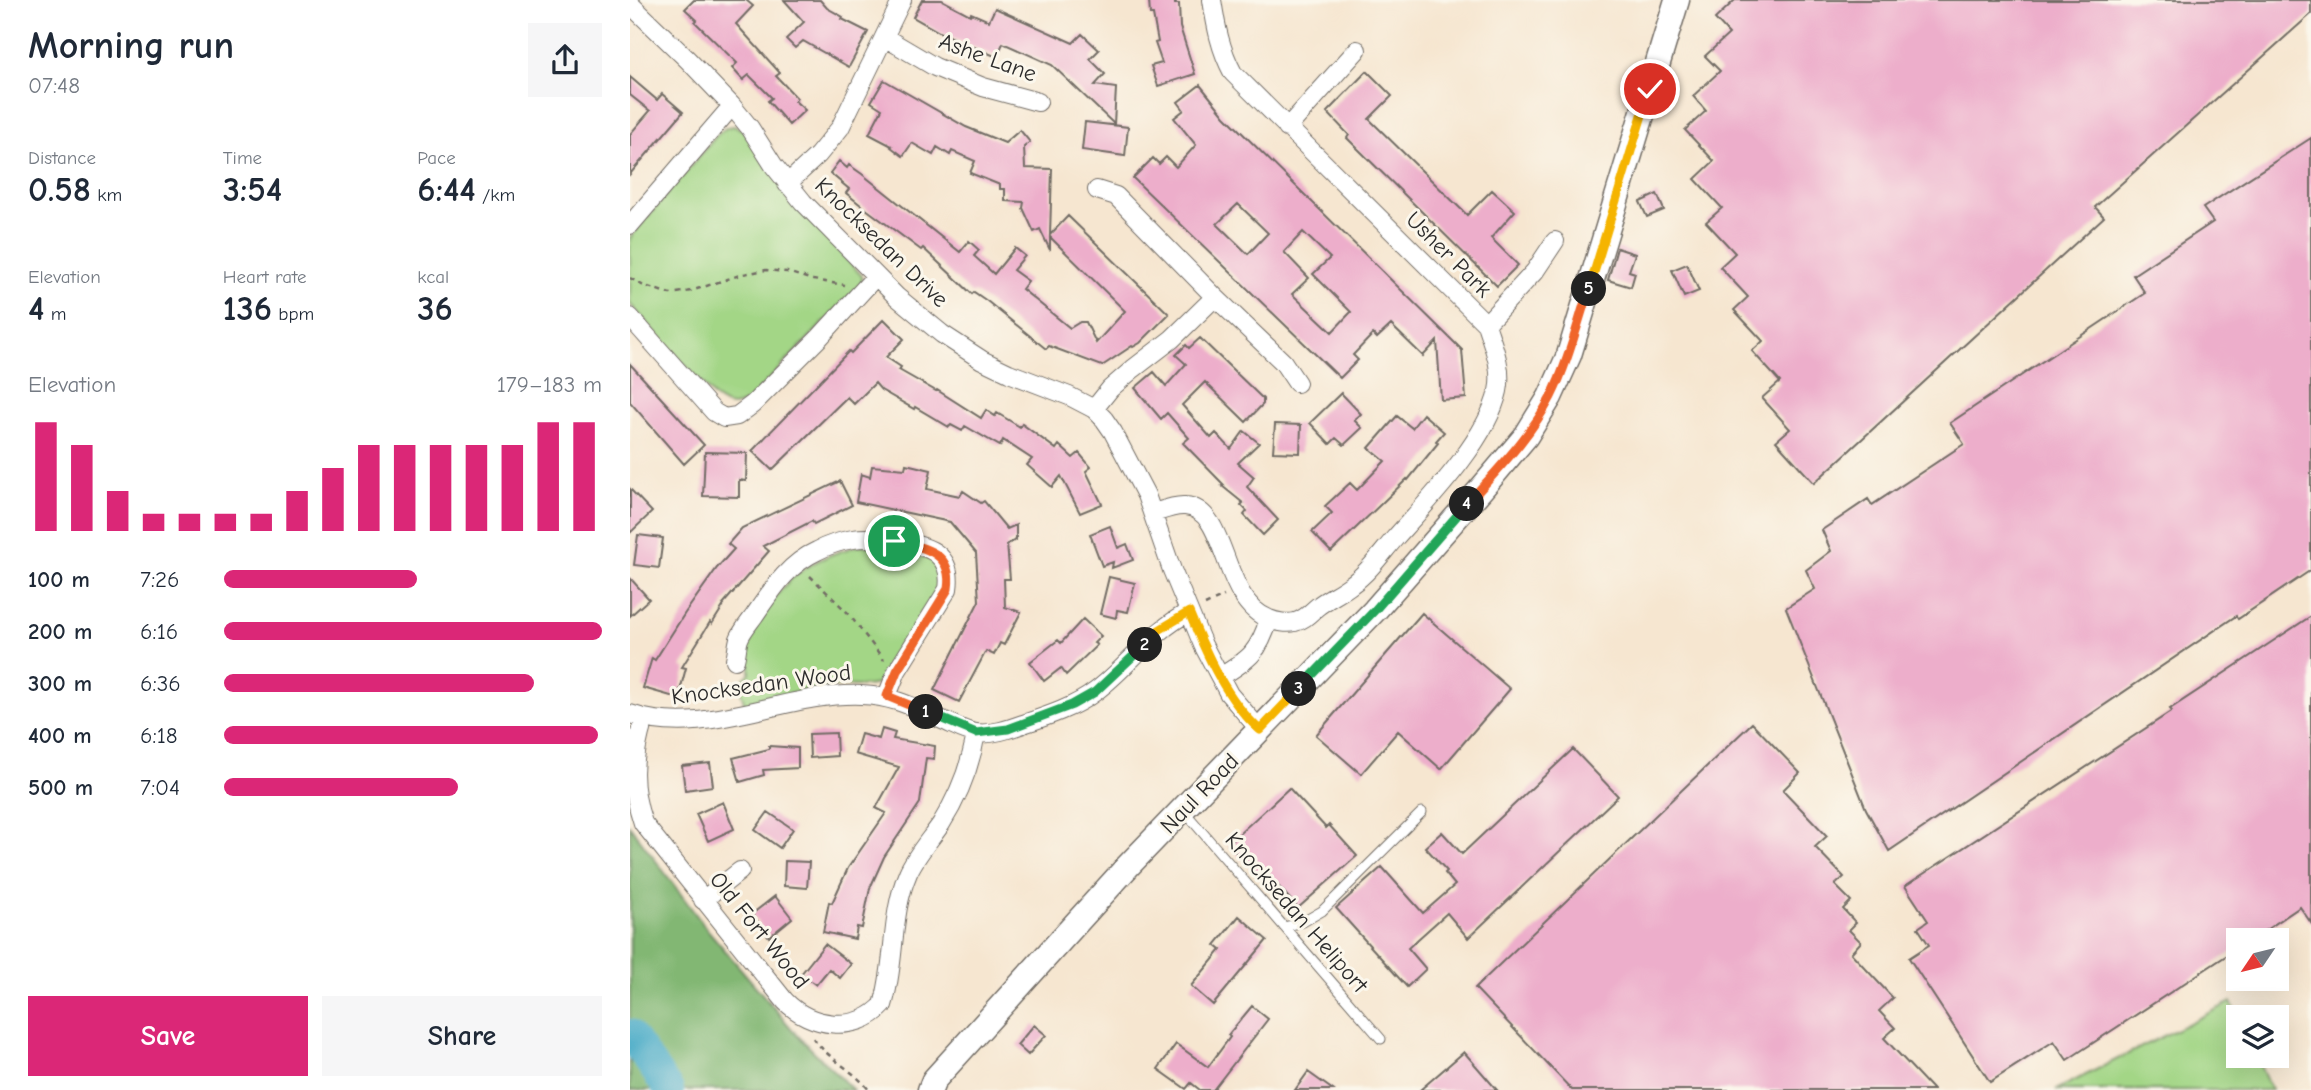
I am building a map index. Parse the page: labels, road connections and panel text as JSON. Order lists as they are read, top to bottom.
{
  "streets": {
    "main road": ["Naul Road"],
    "street": [
      "Ashe Lane",
      "Knocksedan Drive",
      "Usher Park",
      "Knocksedan Wood",
      "Old Fort Wood"
    ],
    "lane": ["Knocksedan Heliport"]
  },
  "crossings": [
    ["Knocksedan Drive", "Naul Road"],
    ["Knocksedan Wood", "Old Fort Wood"],
    ["Naul Road", "Knocksedan Heliport"]
  ],
  "north": "bottom left",
  "page": {
    "heading": ["Morning run", "07:48"],
    "stats": [
      ["Distance", "0.58 km"],
      ["Time", "3:54"],
      ["Pace", "6:44 /km"],
      ["Elevation", "4 m"],
      ["Heart rate", "136 bpm"],
      ["kcal", "36"]
    ],
    "pins": [
      "5",
      "4",
      "2",
      "3",
      "1"
    ],
    "chart": ["Elevation", "179–183 m"],
    "list": [
      {
        "name": "100 m",
        "note": "7:26"
      },
      {
        "name": "200 m",
        "note": "6:16"
      },
      {
        "name": "300 m",
        "note": "6:36"
      },
      {
        "name": "400 m",
        "note": "6:18"
      },
      {
        "name": "500 m",
        "note": "7:04"
      }
    ],
    "buttons": ["Save", "Share"]
  }
}
